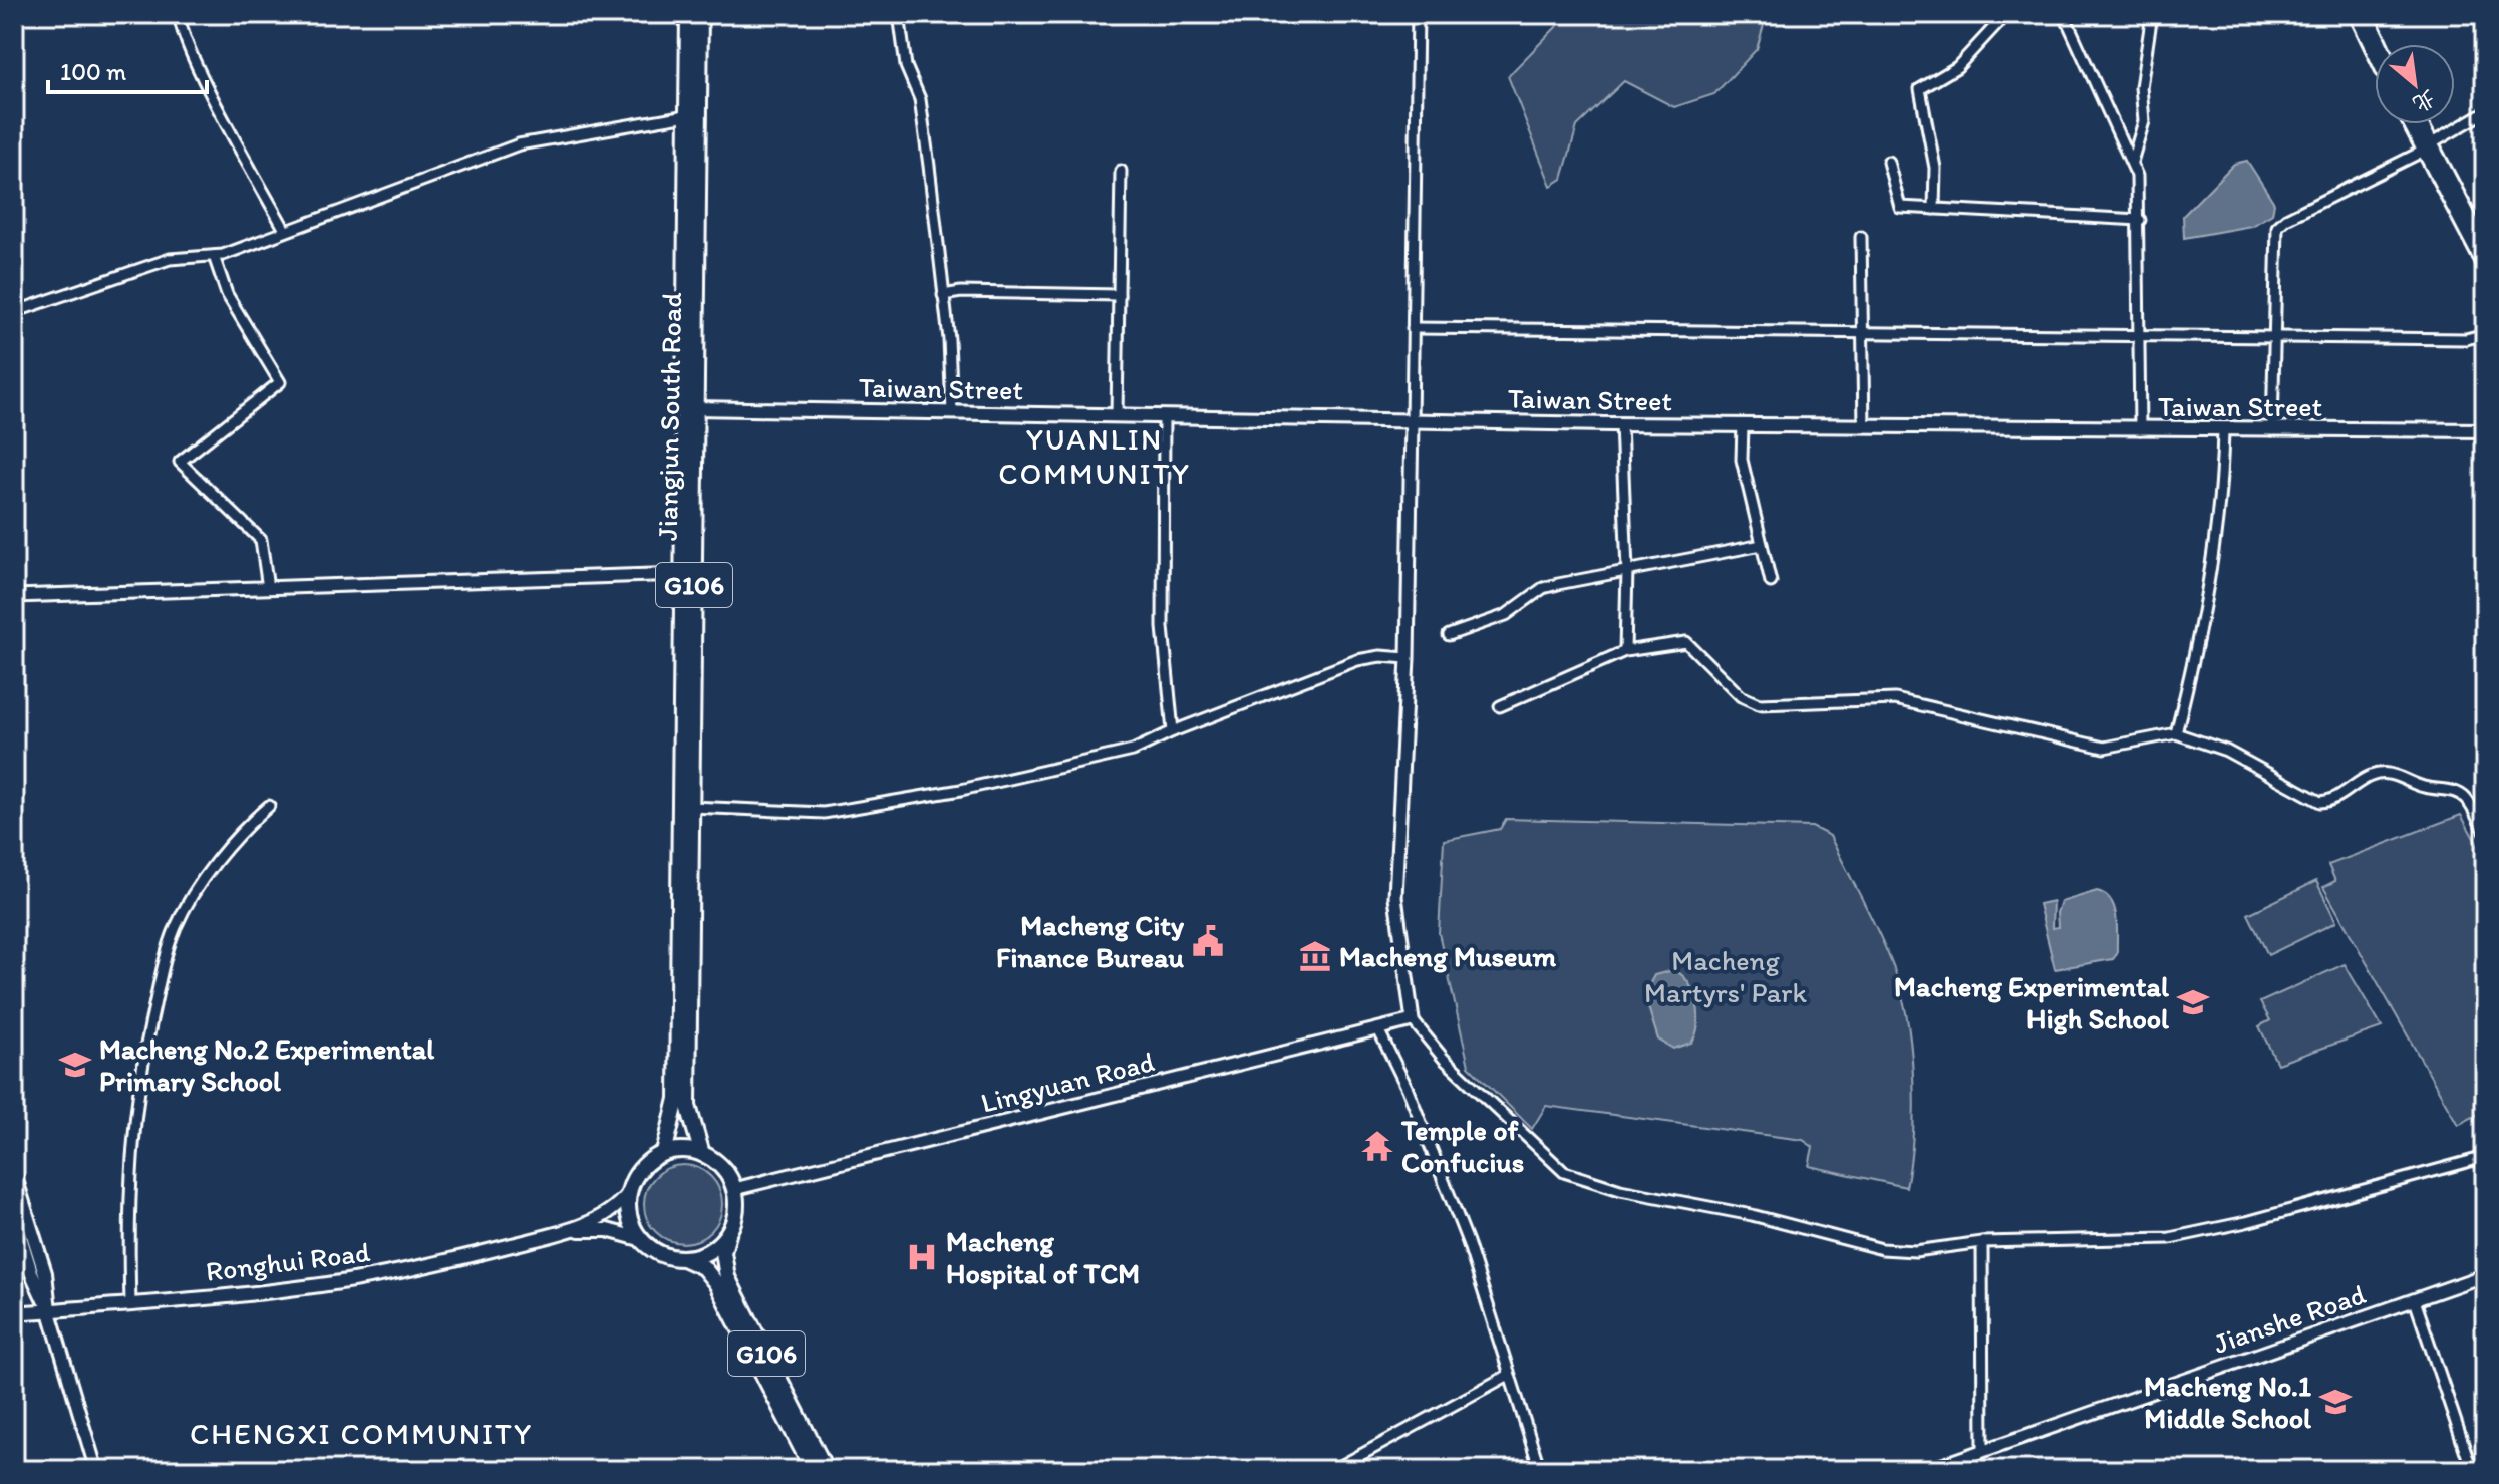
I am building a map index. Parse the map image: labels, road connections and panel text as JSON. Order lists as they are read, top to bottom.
{
  "streets": {
    "highway": ["Jiangjun South Road", "G106"],
    "main road": ["Taiwan Street", "Ronghui Road"],
    "street": ["Lingyuan Road", "Jianshe Road"]
  },
  "crossings": [
    ["Taiwan Street", "Jiangjun South Road"],
    ["Jiangjun South Road", "G106"],
    ["Jiangjun South Road", "Lingyuan Road"],
    ["G106", "Lingyuan Road"]
  ],
  "districts": ["YUANLIN COMMUNITY", "CHENGXI COMMUNITY"],
  "parks": ["Macheng Martyrs' Park"],
  "places": {
    "public building": ["Macheng City Finance Bureau"],
    "museum": ["Macheng Museum"],
    "school or university": ["Macheng Experimental High School", "Macheng No.2 Experimental Primary School", "Macheng No.1 Middle School"],
    "temple": ["Temple of Confucius"],
    "hospital": ["Macheng Hospital of TCM"]
  },
  "scale_bar": "100 m",
  "north": "bottom right"
}
